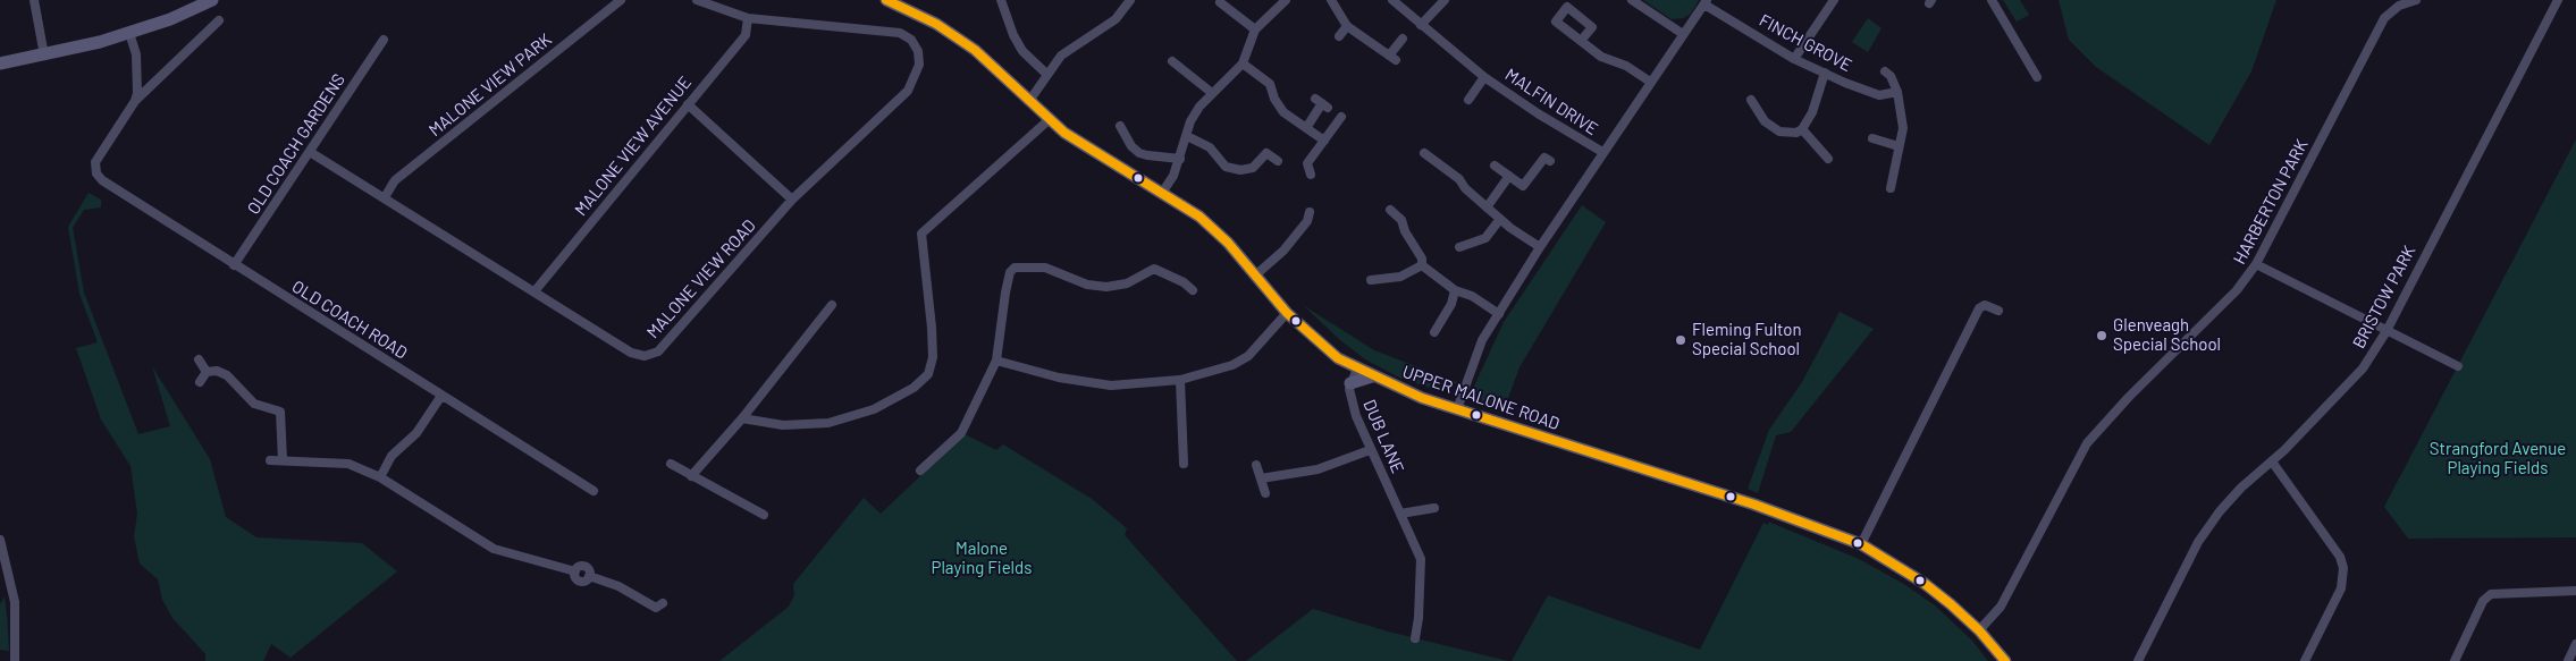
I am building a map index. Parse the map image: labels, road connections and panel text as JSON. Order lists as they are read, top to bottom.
{
  "streets": {
    "main road": ["UPPER MALONE ROAD"],
    "street": [
      "FINCH GROVE",
      "MALONE VIEW PARK",
      "MALFIN DRIVE",
      "OLD COACH GARDENS",
      "MALONE VIEW AVENUE",
      "HARBERTON PARK",
      "MALONE VIEW ROAD",
      "BRISTOW PARK",
      "OLD COACH ROAD",
      "DUB LANE"
    ]
  },
  "crossings": [
    ["MALONE VIEW PARK", "MALONE VIEW ROAD"],
    ["OLD COACH GARDENS", "MALONE VIEW ROAD"],
    ["OLD COACH GARDENS", "OLD COACH ROAD"],
    ["MALONE VIEW AVENUE", "MALONE VIEW ROAD"],
    ["HARBERTON PARK", "UPPER MALONE ROAD"],
    ["UPPER MALONE ROAD", "DUB LANE"]
  ],
  "parks": ["Strangford Avenue Playing Fields", "Malone Playing Fields"],
  "places": ["Glenveagh Special School", "Fleming Fulton Special School"]
}
